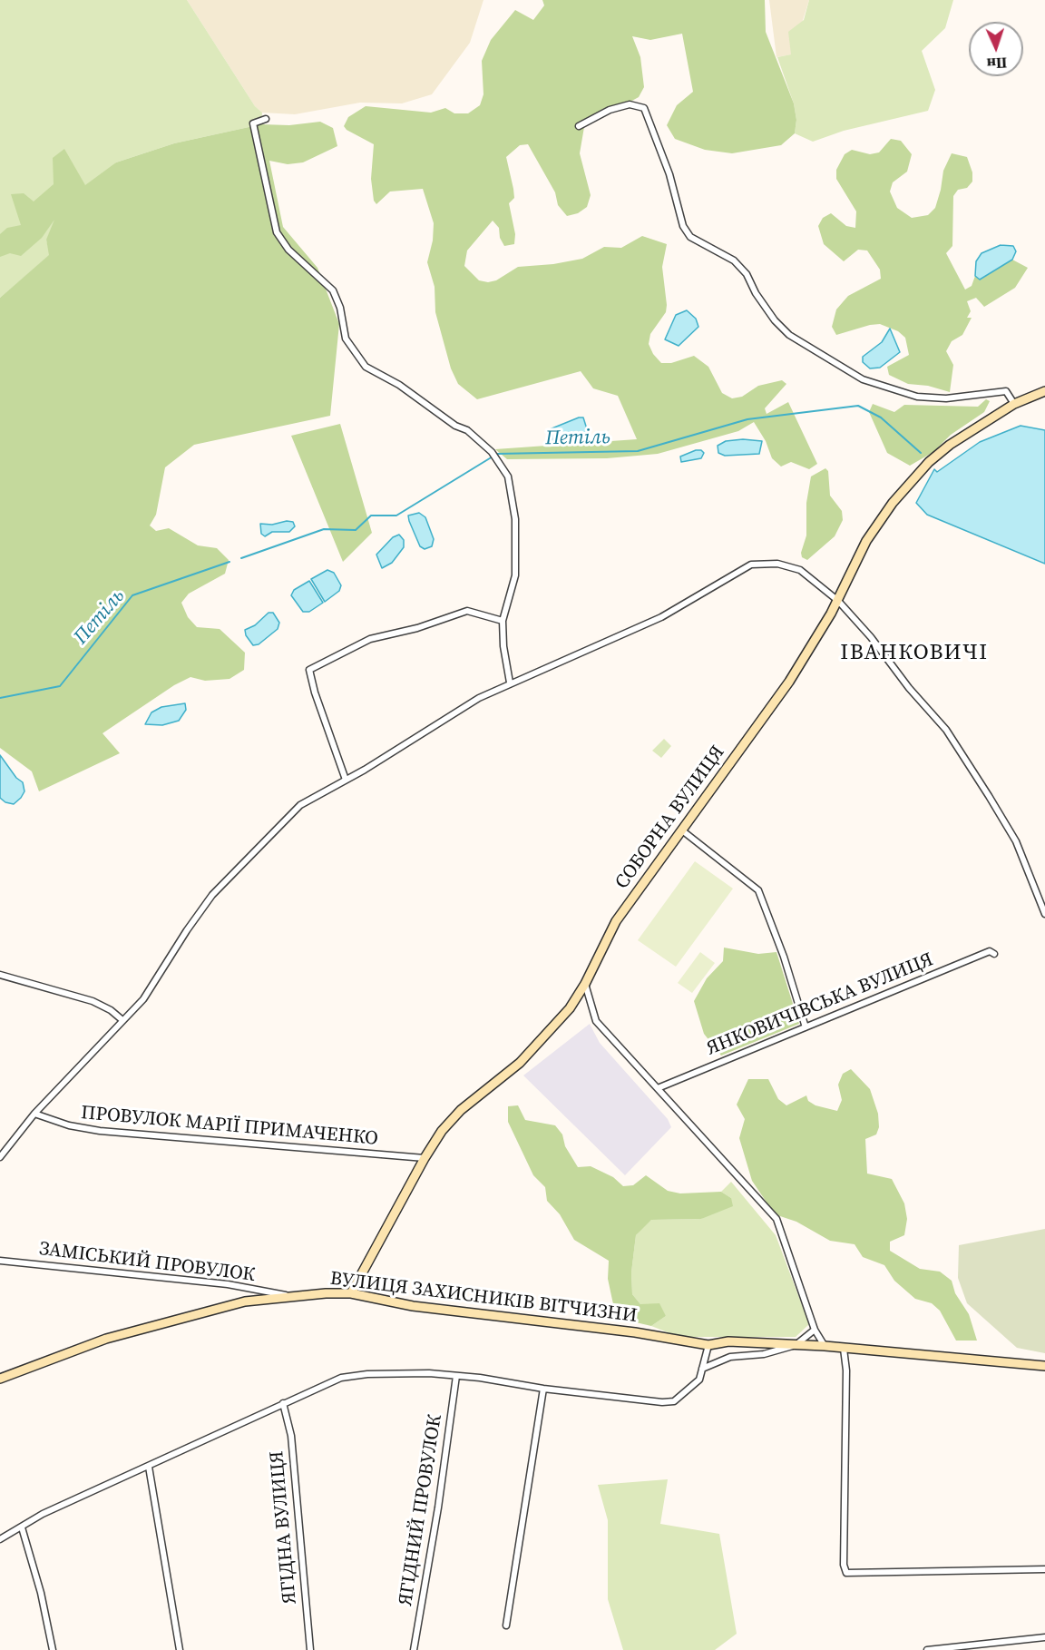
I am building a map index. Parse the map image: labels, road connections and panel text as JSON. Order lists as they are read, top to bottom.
{
  "streets": {
    "street": [
      "СОБОРНА ВУЛИЦЯ",
      "ЯНКОВИЧІВСЬКА ВУЛИЦЯ",
      "ПРОВУЛОК МАРІЇ ПРИМАЧЕНКО",
      "ЗАМІСЬКИЙ ПРОВУЛОК",
      "ВУЛИЦЯ ЗАХИСНИКІВ ВІТЧИЗНИ",
      "ЯГІДНИЙ ПРОВУЛОК",
      "ЯГІДНА ВУЛИЦЯ"
    ]
  },
  "crossings": [
    ["СОБОРНА ВУЛИЦЯ", "ПРОВУЛОК МАРІЇ ПРИМАЧЕНКО"],
    ["СОБОРНА ВУЛИЦЯ", "ВУЛИЦЯ ЗАХИСНИКІВ ВІТЧИЗНИ"],
    ["ЗАМІСЬКИЙ ПРОВУЛОК", "ВУЛИЦЯ ЗАХИСНИКІВ ВІТЧИЗНИ"]
  ],
  "districts": ["ІВАНКОВИЧІ"],
  "water": ["Петіль"],
  "north": "bottom"
}
